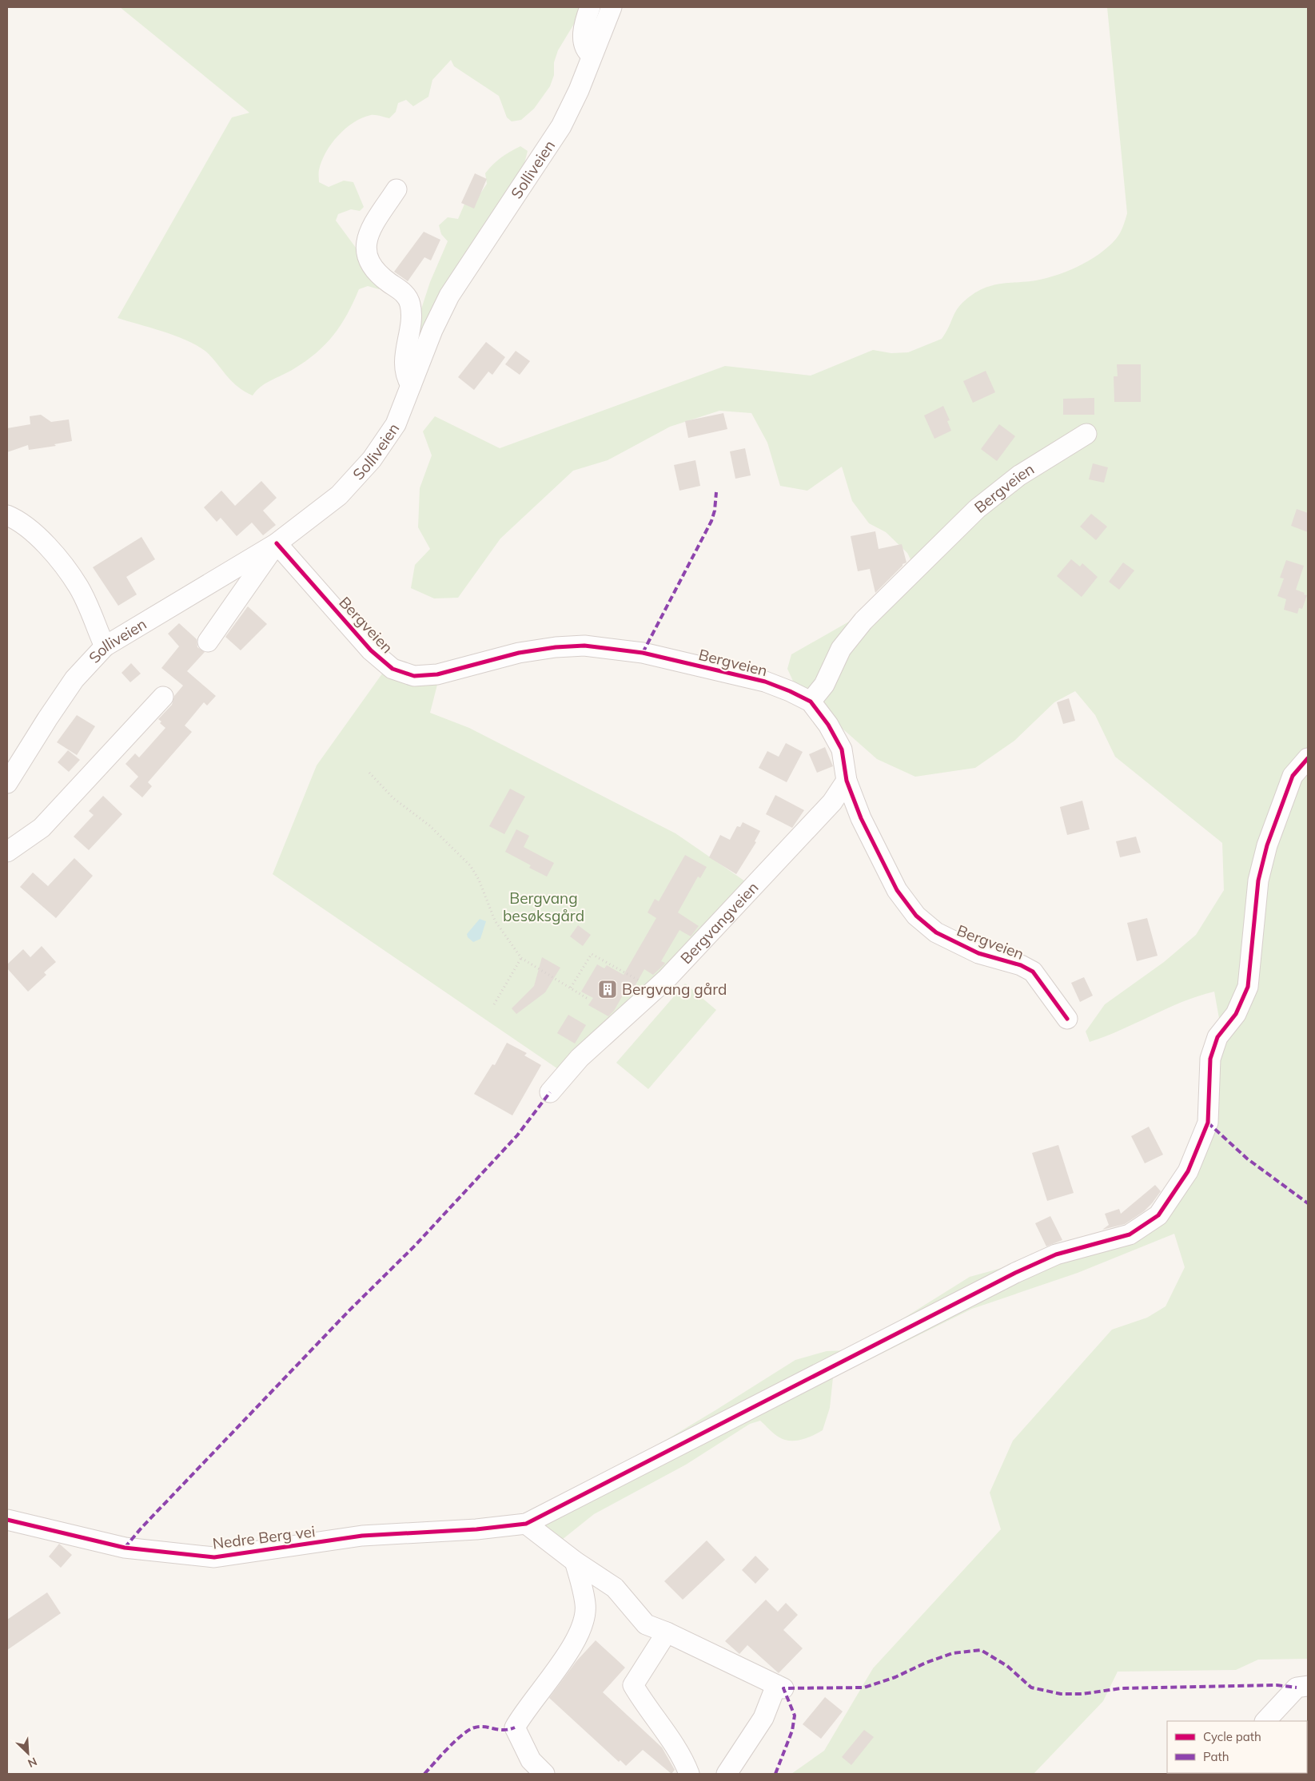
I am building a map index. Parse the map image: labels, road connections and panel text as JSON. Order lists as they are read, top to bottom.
{
  "streets": {
    "street": [
      "Solliveien",
      "Bergveien",
      "Bergvangveien",
      "Nedre Berg vei"
    ]
  },
  "crossings": [
    ["Solliveien", "Bergveien"],
    ["Bergveien", "Bergvangveien"]
  ],
  "parks": ["Bergvang besøksgård"],
  "places": {
    "building": ["Bergvang gård"]
  },
  "legend": ["Cycle path", "Path"],
  "north": "bottom right"
}
